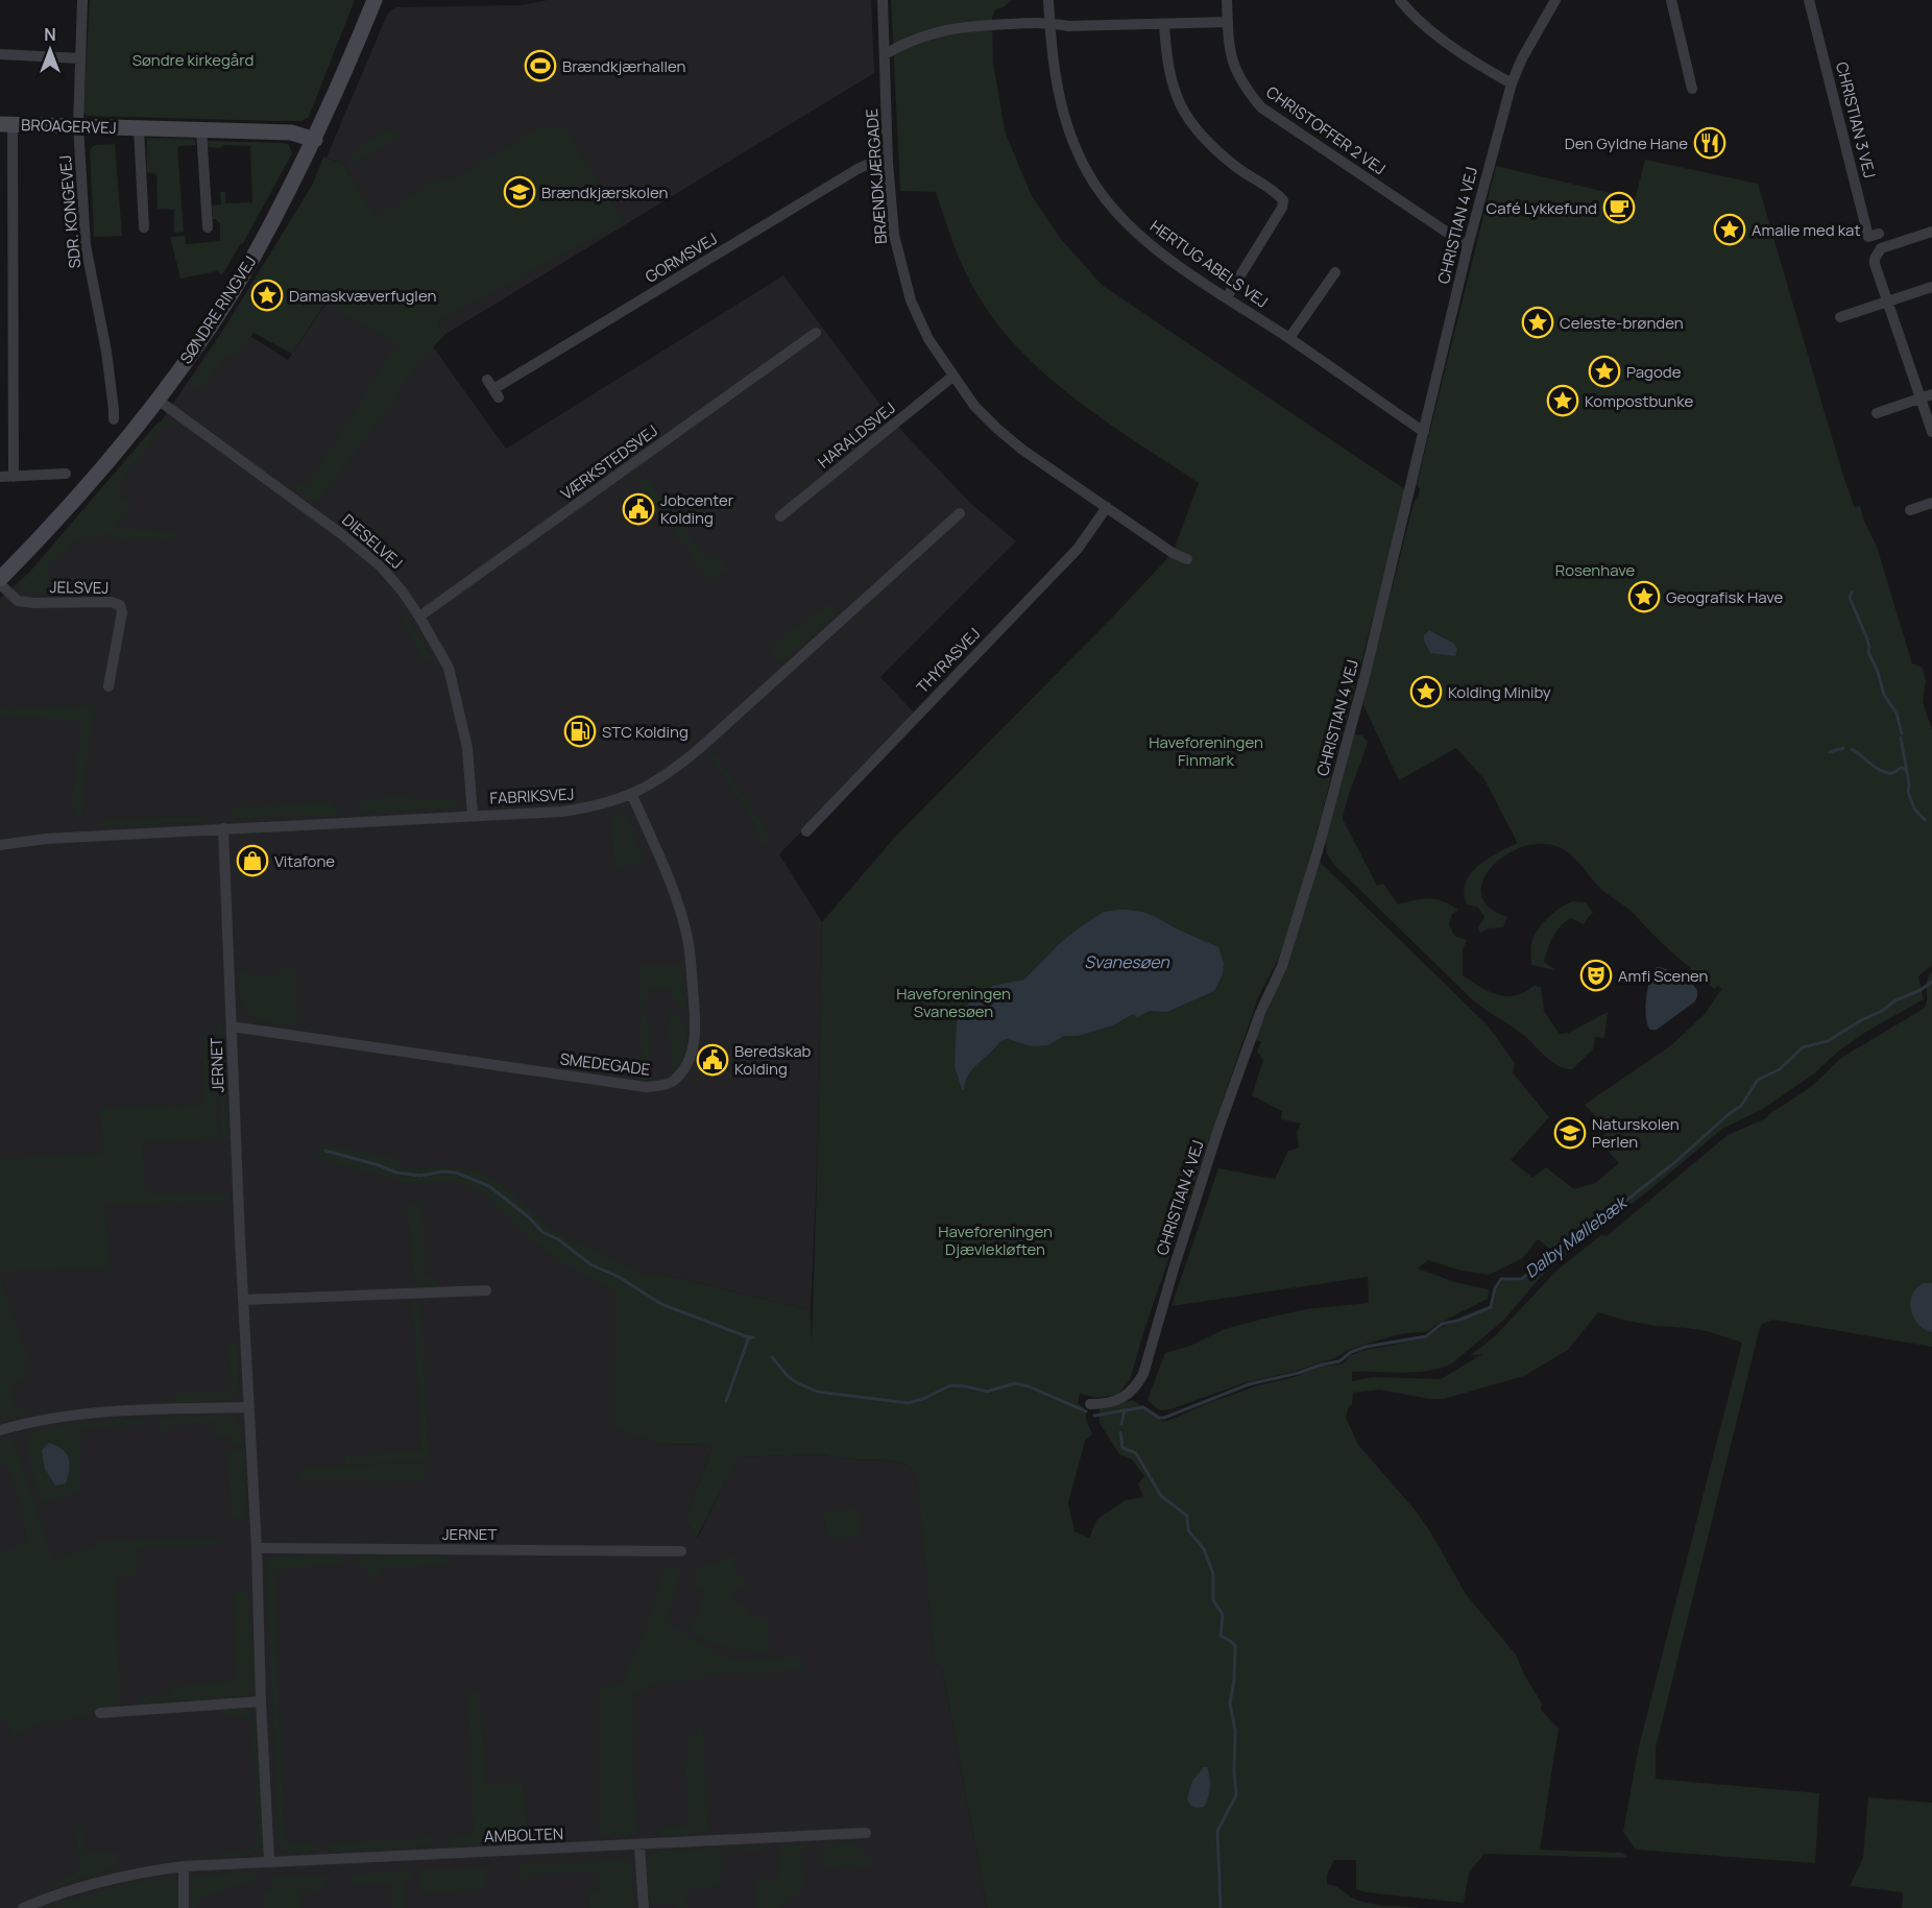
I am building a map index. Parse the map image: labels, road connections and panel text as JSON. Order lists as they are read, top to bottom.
{
  "streets": {
    "main road": ["BROAGERVEJ", "SØNDRE RINGVEJ"],
    "street": [
      "CHRISTIAN 3 VEJ",
      "CHRISTOFFER 2 VEJ",
      "BRÆNDKJÆRGADE",
      "SDR. KONGEVEJ",
      "CHRISTIAN 4 VEJ",
      "GORMSVEJ",
      "HERTUG ABELS VEJ",
      "HARALDSVEJ",
      "VÆRKSTEDSVEJ",
      "DIESELVEJ",
      "JELSVEJ",
      "THYRASVEJ",
      "FABRIKSVEJ",
      "SMEDEGADE",
      "JERNET",
      "AMBOLTEN"
    ]
  },
  "crossings": [
    ["BROAGERVEJ", "SDR. KONGEVEJ"],
    ["BROAGERVEJ", "SØNDRE RINGVEJ"],
    ["CHRISTOFFER 2 VEJ", "CHRISTIAN 4 VEJ"],
    ["BRÆNDKJÆRGADE", "GORMSVEJ"],
    ["BRÆNDKJÆRGADE", "HARALDSVEJ"],
    ["BRÆNDKJÆRGADE", "THYRASVEJ"],
    ["CHRISTIAN 4 VEJ", "HERTUG ABELS VEJ"],
    ["SØNDRE RINGVEJ", "DIESELVEJ"],
    ["VÆRKSTEDSVEJ", "DIESELVEJ"],
    ["DIESELVEJ", "FABRIKSVEJ"],
    ["FABRIKSVEJ", "SMEDEGADE"],
    ["FABRIKSVEJ", "JERNET"],
    ["SMEDEGADE", "JERNET"],
    ["JERNET", "AMBOLTEN"]
  ],
  "water": ["Svanesøen", "Dalby Møllebæk"],
  "parks": [
    "Søndre kirkegård",
    "Rosenhave",
    "Haveforeningen Finmark",
    "Haveforeningen Svanesøen",
    "Haveforeningen Djævlekløften"
  ],
  "places": {
    "sports": ["Brændkjærhallen"],
    "restaurant": ["Den Gyldne Hane"],
    "school or university": ["Brændkjærskolen", "Naturskolen Perlen"],
    "cafe": ["Café Lykkefund"],
    "place": [
      "Amalie med kat",
      "Damaskvæverfuglen",
      "Celeste-brønden",
      "Pagode",
      "Kompostbunke",
      "Geografisk Have",
      "Kolding Miniby"
    ],
    "public building": ["Jobcenter Kolding", "Beredskab Kolding"],
    "fuel station": ["STC Kolding"],
    "shop": ["Vitafone"],
    "theatre": ["Amfi Scenen"]
  },
  "north": "top"
}
